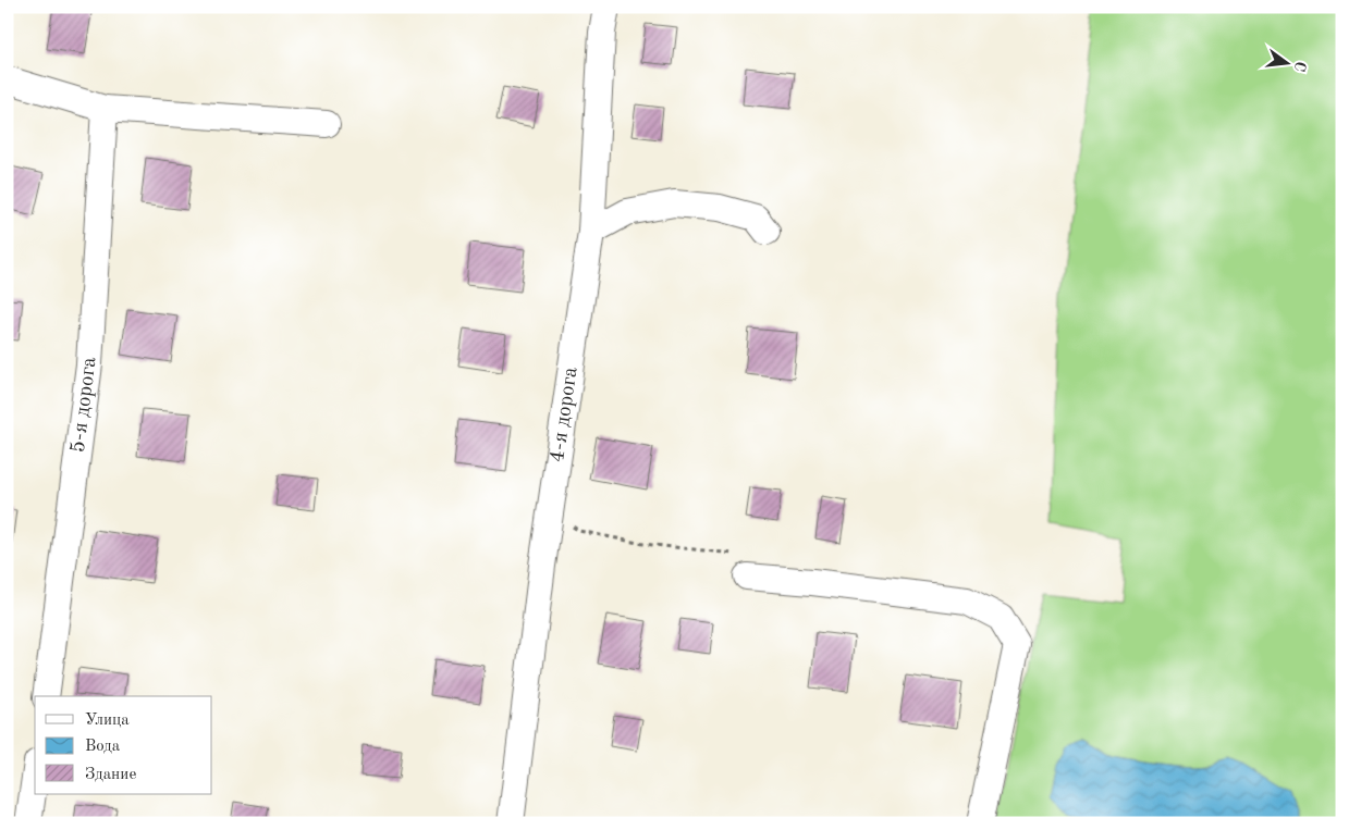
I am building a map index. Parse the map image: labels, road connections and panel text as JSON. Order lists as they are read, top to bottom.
{
  "streets": {
    "street": ["5-я дорога", "4-я дорога"]
  },
  "legend": ["Улица", "Вода", "Здание"],
  "north": "right"
}
